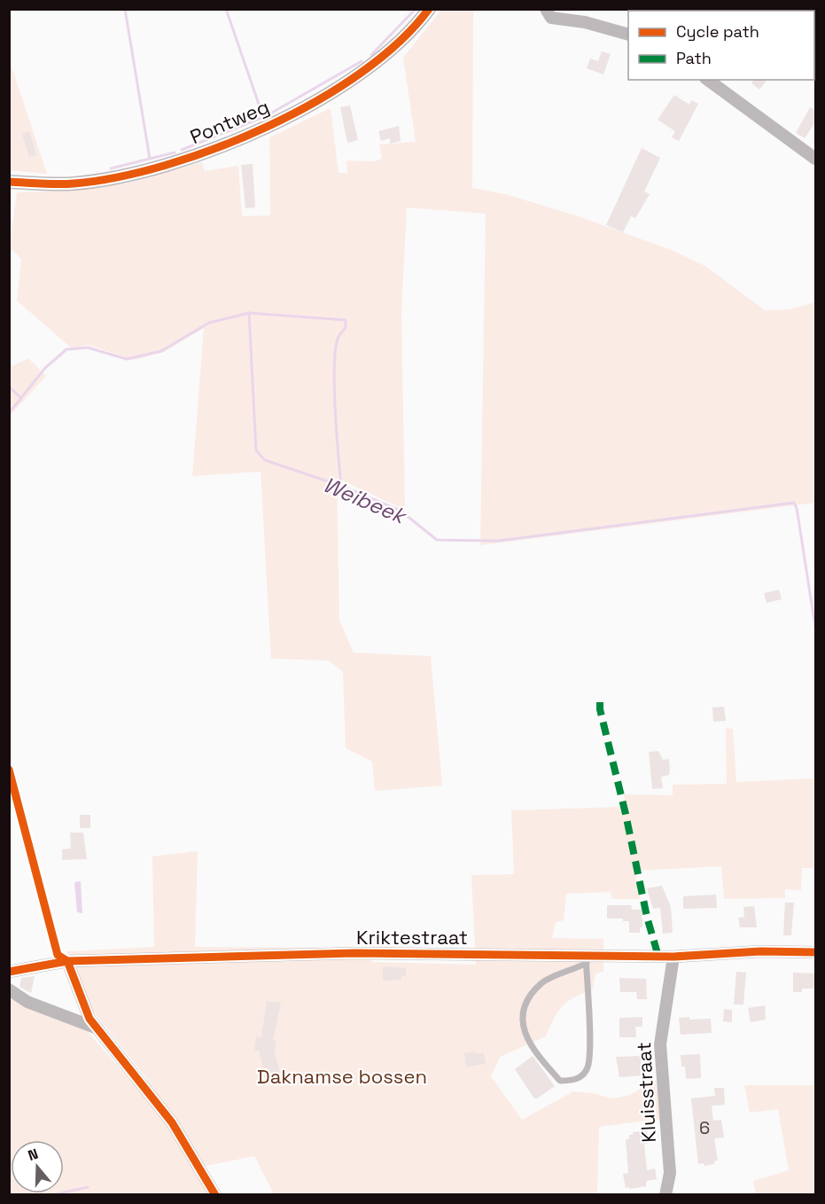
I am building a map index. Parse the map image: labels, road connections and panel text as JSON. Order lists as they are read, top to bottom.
{
  "streets": {
    "street": ["Pontweg", "Kriktestraat", "Kluisstraat"]
  },
  "crossings": [
    ["Kriktestraat", "Kluisstraat"]
  ],
  "water": ["Weibeek"],
  "parks": ["Daknamse bossen"],
  "house_numbers": ["6"],
  "legend": ["Cycle path", "Path"],
  "north": "top"
}
